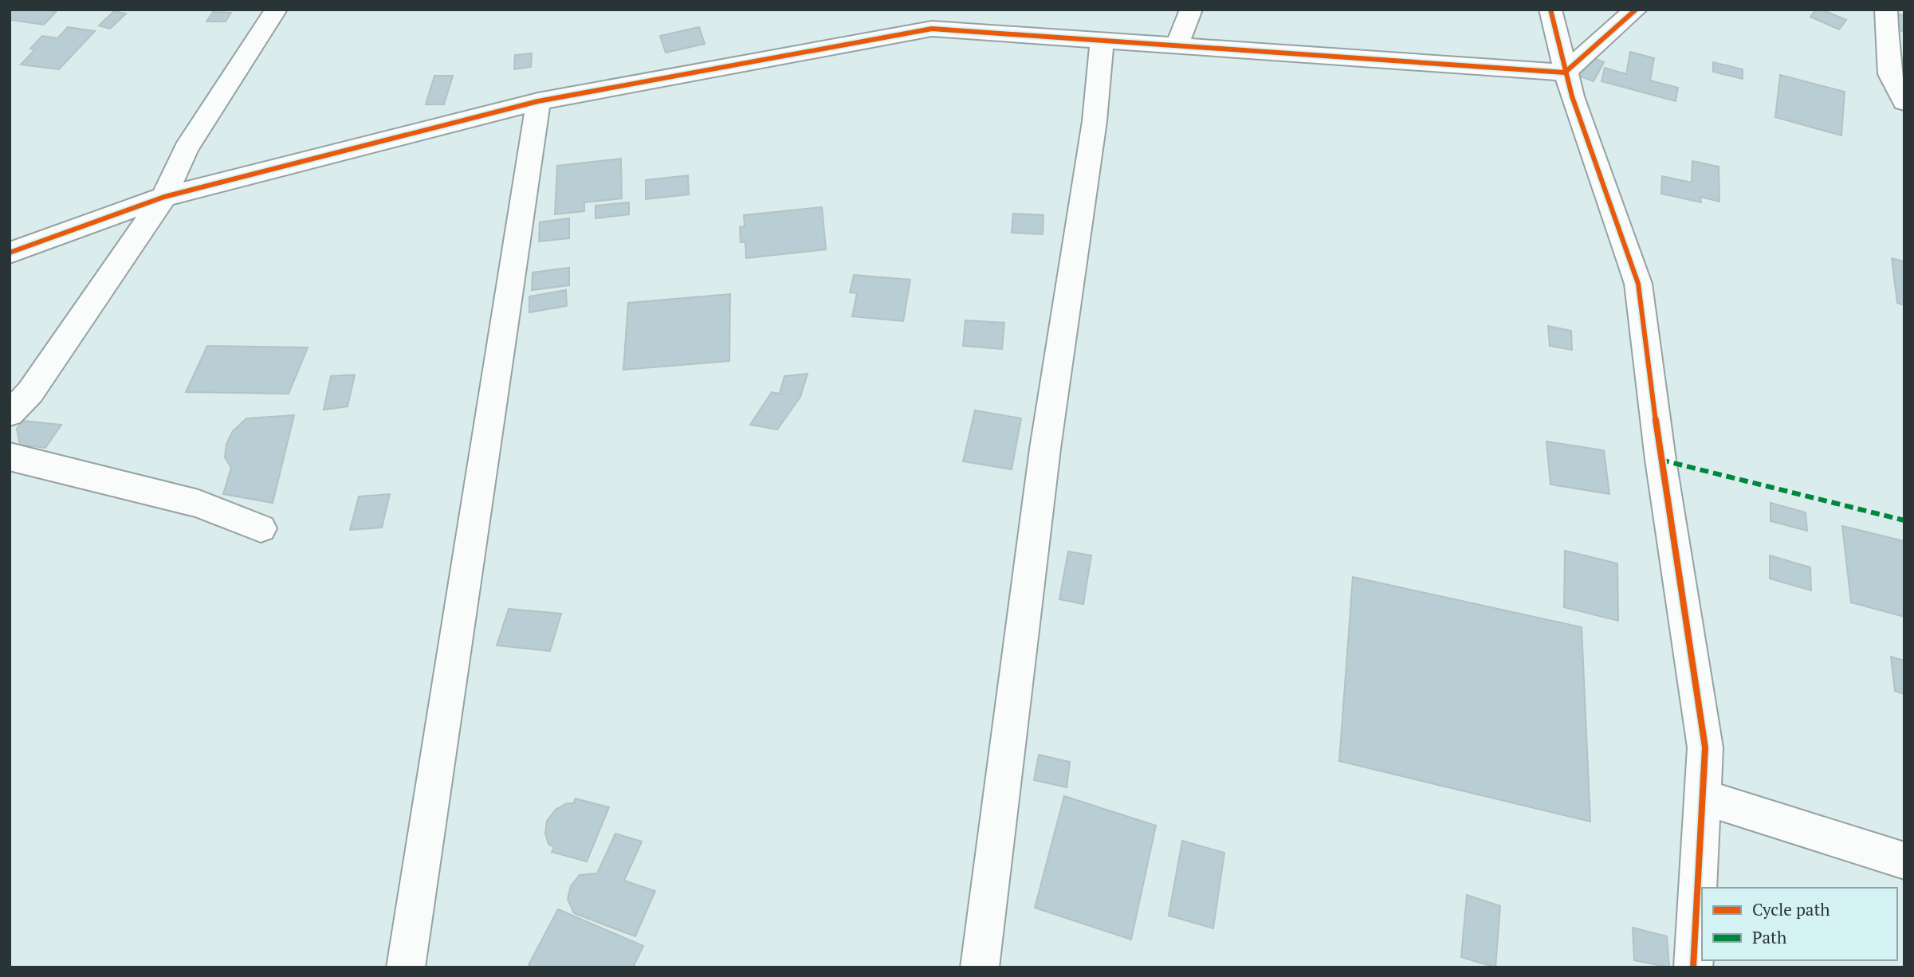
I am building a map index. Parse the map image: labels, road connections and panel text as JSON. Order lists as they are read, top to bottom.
{
  "legend": ["Cycle path", "Path"]
}
